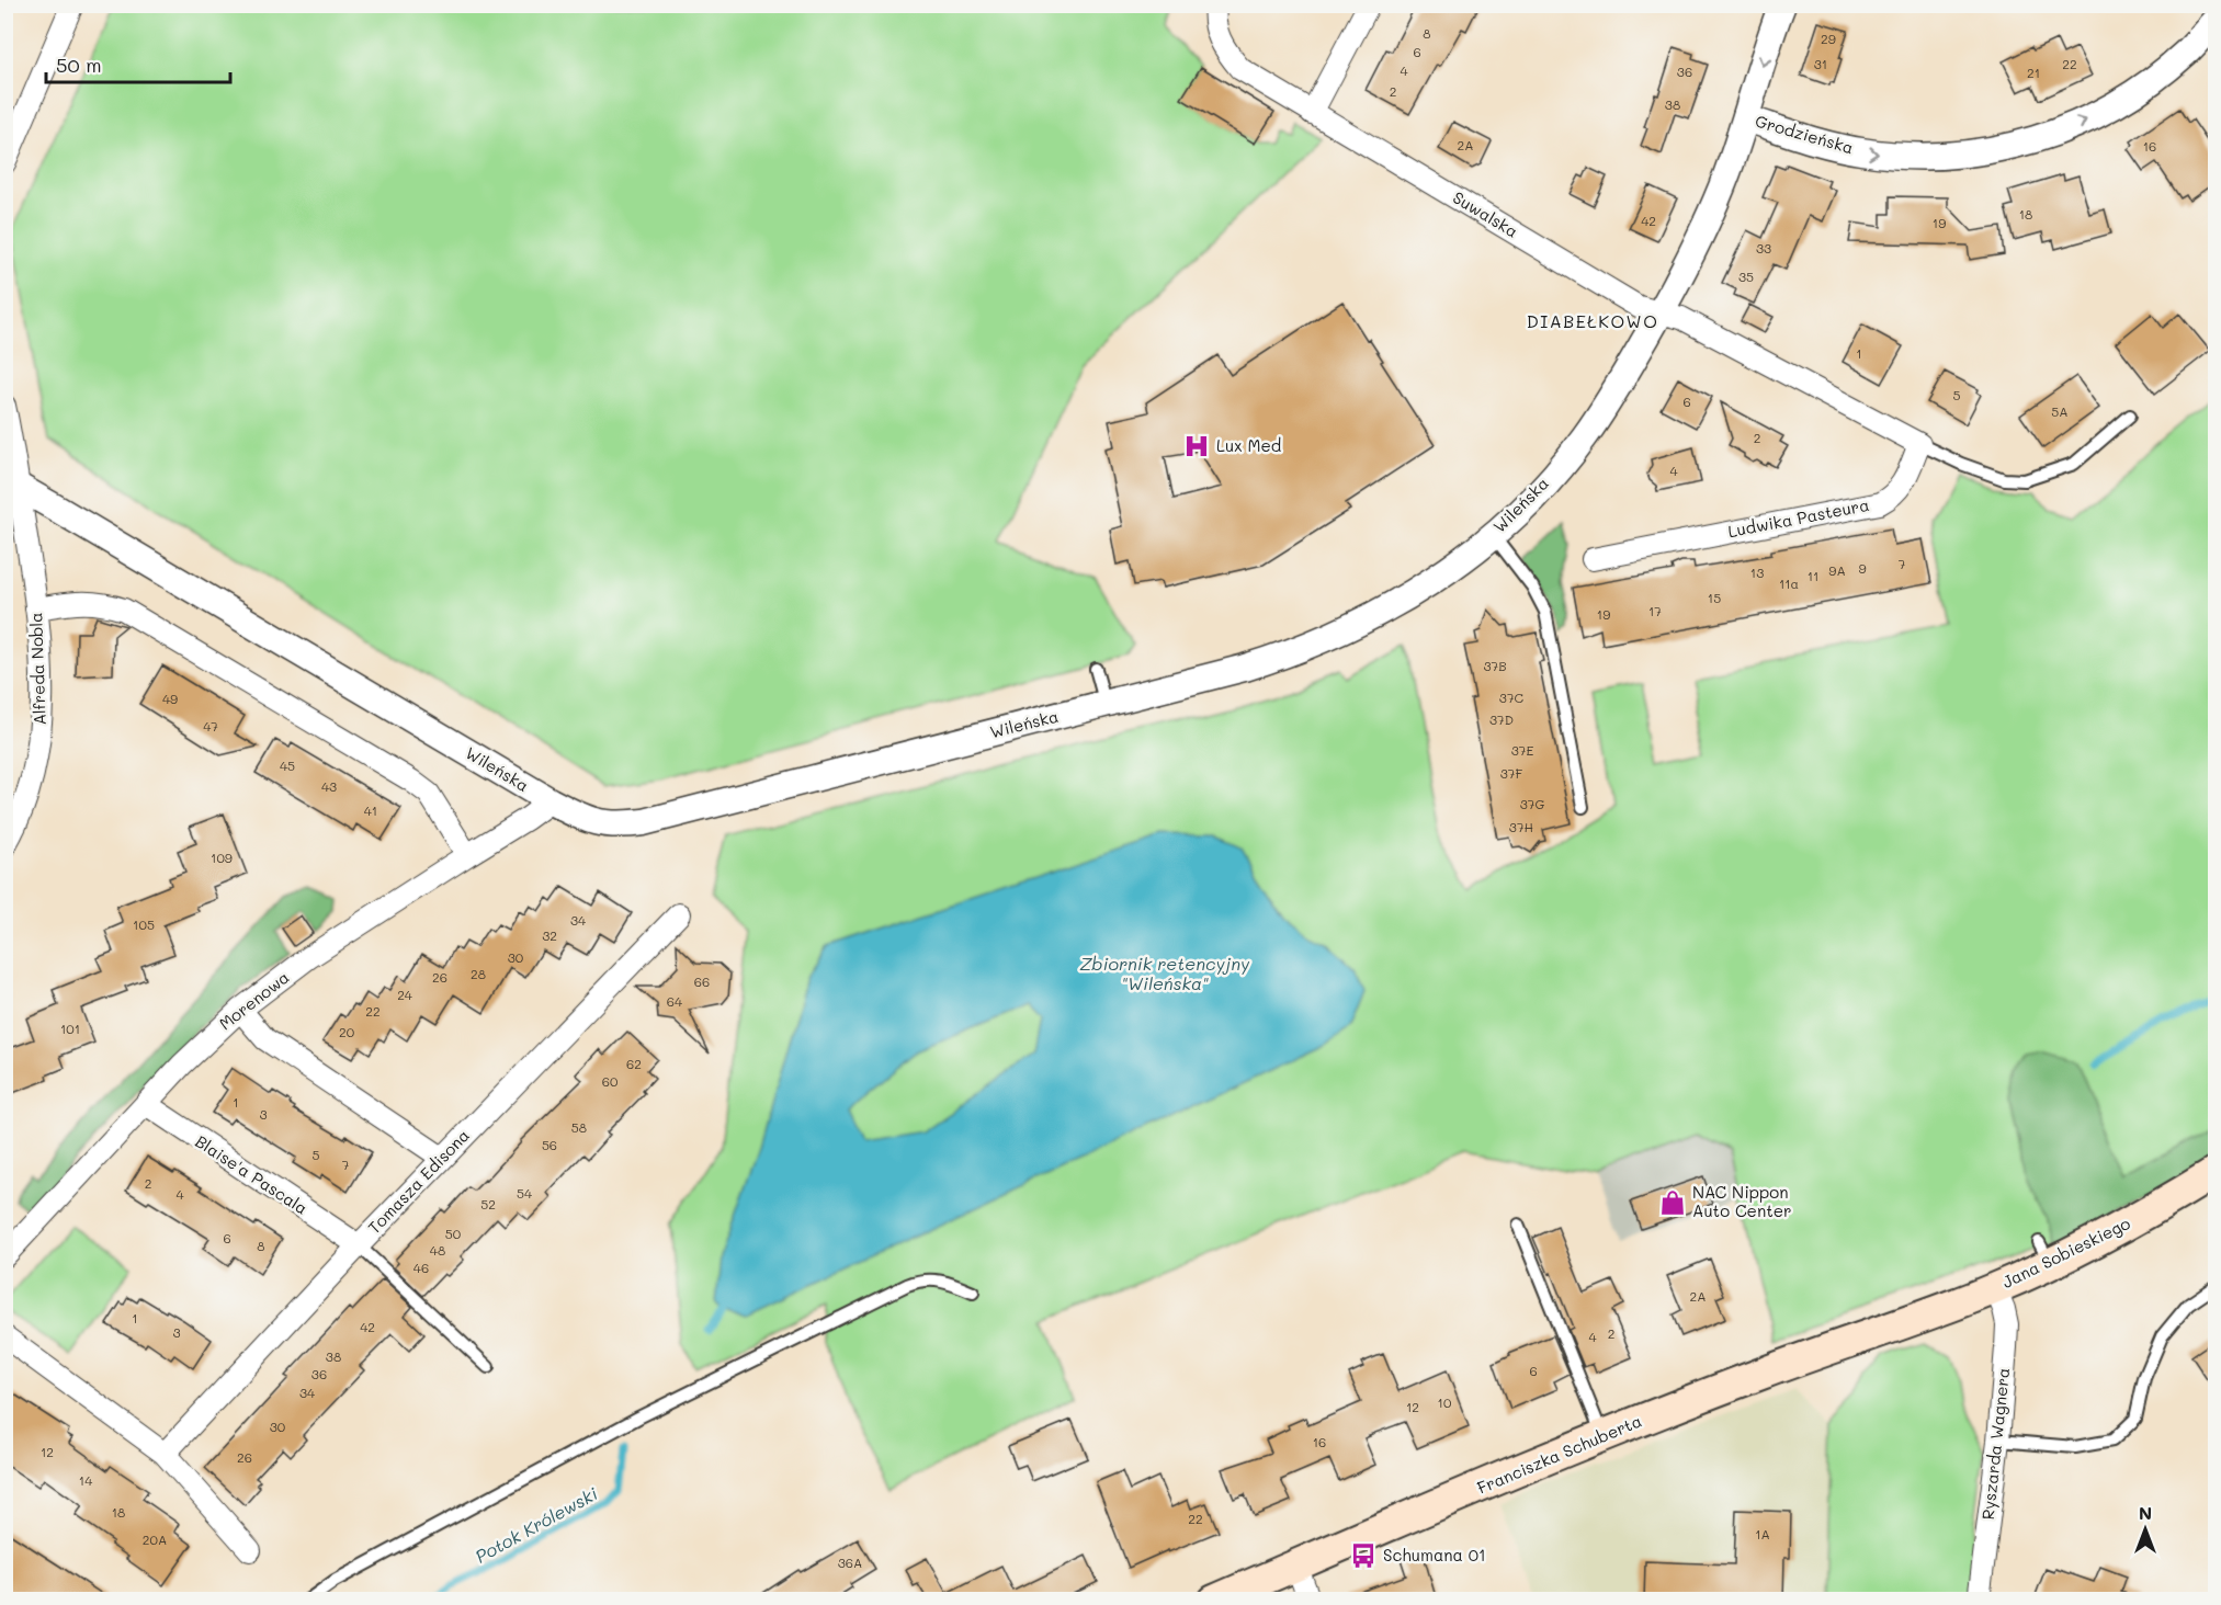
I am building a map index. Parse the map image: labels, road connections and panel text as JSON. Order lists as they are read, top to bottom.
{
  "streets": {
    "main road": ["Jana Sobieskiego", "Franciszka Schuberta"],
    "street": [
      "Grodzieńska",
      "Suwalska",
      "Wileńska",
      "Ludwika Pasteura",
      "Alfreda Nobla",
      "Morenowa",
      "Blaise'a Pascala",
      "Tomasza Edisona",
      "Ryszarda Wagnera"
    ]
  },
  "crossings": [
    ["Grodzieńska", "Wileńska"],
    ["Suwalska", "Wileńska"],
    ["Wileńska", "Alfreda Nobla"],
    ["Wileńska", "Morenowa"],
    ["Morenowa", "Blaise'a Pascala"],
    ["Blaise'a Pascala", "Tomasza Edisona"],
    ["Jana Sobieskiego", "Ryszarda Wagnera"],
    ["Jana Sobieskiego", "Franciszka Schuberta"]
  ],
  "one_way": ["Grodzieńska"],
  "districts": ["DIABEŁKOWO"],
  "water": ["Zbiornik retencyjny \"Wileńska\"", "Potok Królewski"],
  "places": {
    "hospital": ["Lux Med"],
    "shop": ["NAC Nippon Auto Center"],
    "bus stop": ["Schumana 01"]
  },
  "house_numbers": [
    "8",
    "29",
    "6",
    "31",
    "22",
    "4",
    "36",
    "21",
    "2",
    "38",
    "2A",
    "16",
    "18",
    "42",
    "19",
    "33",
    "35",
    "1",
    "5",
    "6",
    "5A",
    "2",
    "4",
    "7",
    "9",
    "9A",
    "13",
    "11",
    "11a",
    "15",
    "17",
    "19",
    "37B",
    "37C",
    "49",
    "37D",
    "47",
    "37E",
    "45",
    "37F",
    "43",
    "37G",
    "41",
    "37H",
    "109",
    "34",
    "105",
    "32",
    "30",
    "28",
    "26",
    "66",
    "24",
    "64",
    "22",
    "101",
    "20",
    "62",
    "60",
    "1",
    "3",
    "58",
    "56",
    "5",
    "7",
    "2",
    "54",
    "4",
    "52",
    "50",
    "6",
    "8",
    "48",
    "46",
    "2A",
    "1",
    "42",
    "3",
    "2",
    "4",
    "38",
    "6",
    "36",
    "34",
    "10",
    "12",
    "30",
    "16",
    "12",
    "26",
    "14",
    "18",
    "22",
    "1A",
    "20A",
    "36A"
  ],
  "scale_bar": "50 m",
  "north": "top"
}
